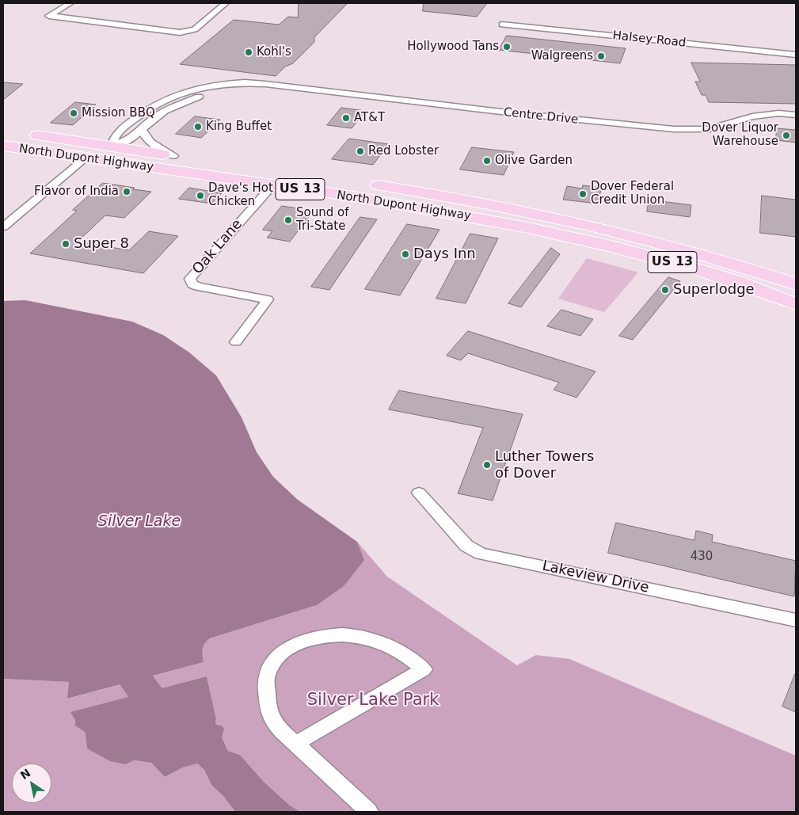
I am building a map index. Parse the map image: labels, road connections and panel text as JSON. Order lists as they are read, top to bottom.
{
  "streets": {
    "highway": ["North Dupont Highway", "US 13"],
    "street": [
      "Halsey Road",
      "Centre Drive",
      "Oak Lane",
      "Lakeview Drive"
    ]
  },
  "crossings": [
    ["Centre Drive", "North Dupont Highway"],
    ["North Dupont Highway", "Oak Lane"]
  ],
  "water": ["Silver Lake"],
  "parks": ["Silver Lake Park"],
  "places": [
    "Hollywood Tans",
    "Kohl's",
    "Walgreens",
    "Mission BBQ",
    "AT&T",
    "King Buffet",
    "Dover Liquor Warehouse",
    "Red Lobster",
    "Olive Garden",
    "Flavor of India",
    "Dover Federal Credit Union",
    "Dave's Hot Chicken",
    "Sound of Tri-State",
    "Super 8",
    "Days Inn",
    "Superlodge",
    "Luther Towers of Dover"
  ],
  "house_numbers": ["430"],
  "north": "top left"
}
